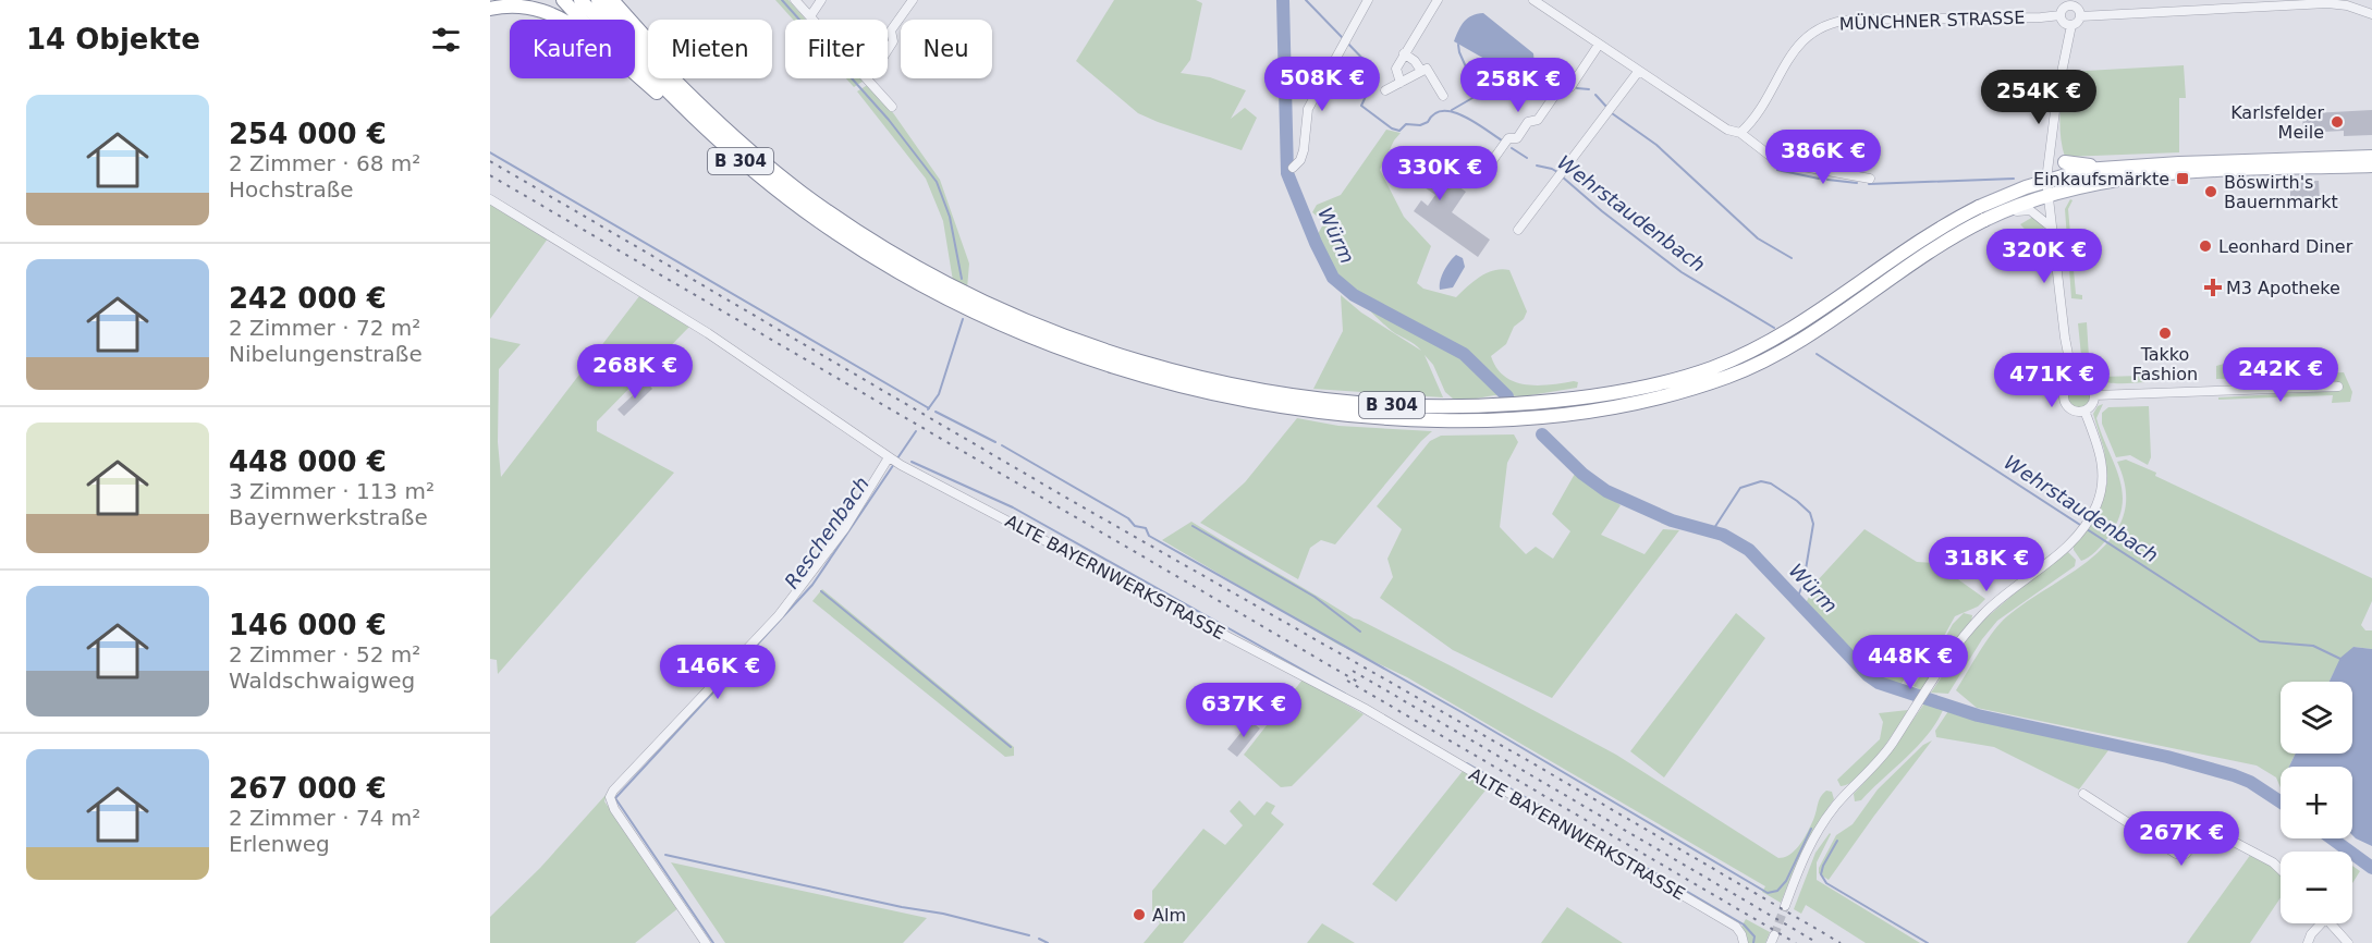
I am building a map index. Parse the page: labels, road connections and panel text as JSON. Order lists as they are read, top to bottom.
{
  "streets": {
    "main road": ["B 304"],
    "street": ["MÜNCHNER STRASSE", "ALTE BAYERNWERKSTRASSE"]
  },
  "water": ["Wehrstaudenbach", "Würm", "Reschenbach"],
  "places": {
    "other": [
      "Karlsfelder Meile",
      "Böswirth's Bauernmarkt",
      "Leonhard Diner",
      "Takko Fashion",
      "Alm"
    ],
    "transit": ["Einkaufsmärkte"],
    "health": ["M3 Apotheke"]
  },
  "page": {
    "heading": "14 Objekte",
    "chip": [
      "Kaufen",
      "Mieten",
      "Filter",
      "Neu"
    ],
    "price": [
      "508K €",
      "258K €",
      "254K €",
      "386K €",
      "330K €",
      "320K €",
      "268K €",
      "242K €",
      "471K €",
      "318K €",
      "448K €",
      "146K €",
      "637K €",
      "267K €"
    ],
    "list": [
      {
        "name": "254 000 €",
        "note": "2 Zimmer · 68 m² · Hochstraße"
      },
      {
        "name": "242 000 €",
        "note": "2 Zimmer · 72 m² · Nibelungenstraße"
      },
      {
        "name": "448 000 €",
        "note": "3 Zimmer · 113 m² · Bayernwerkstraße"
      },
      {
        "name": "146 000 €",
        "note": "2 Zimmer · 52 m² · Waldschwaigweg"
      },
      {
        "name": "267 000 €",
        "note": "2 Zimmer · 74 m² · Erlenweg"
      }
    ],
    "map_buttons": ["+", "−"]
  }
}
